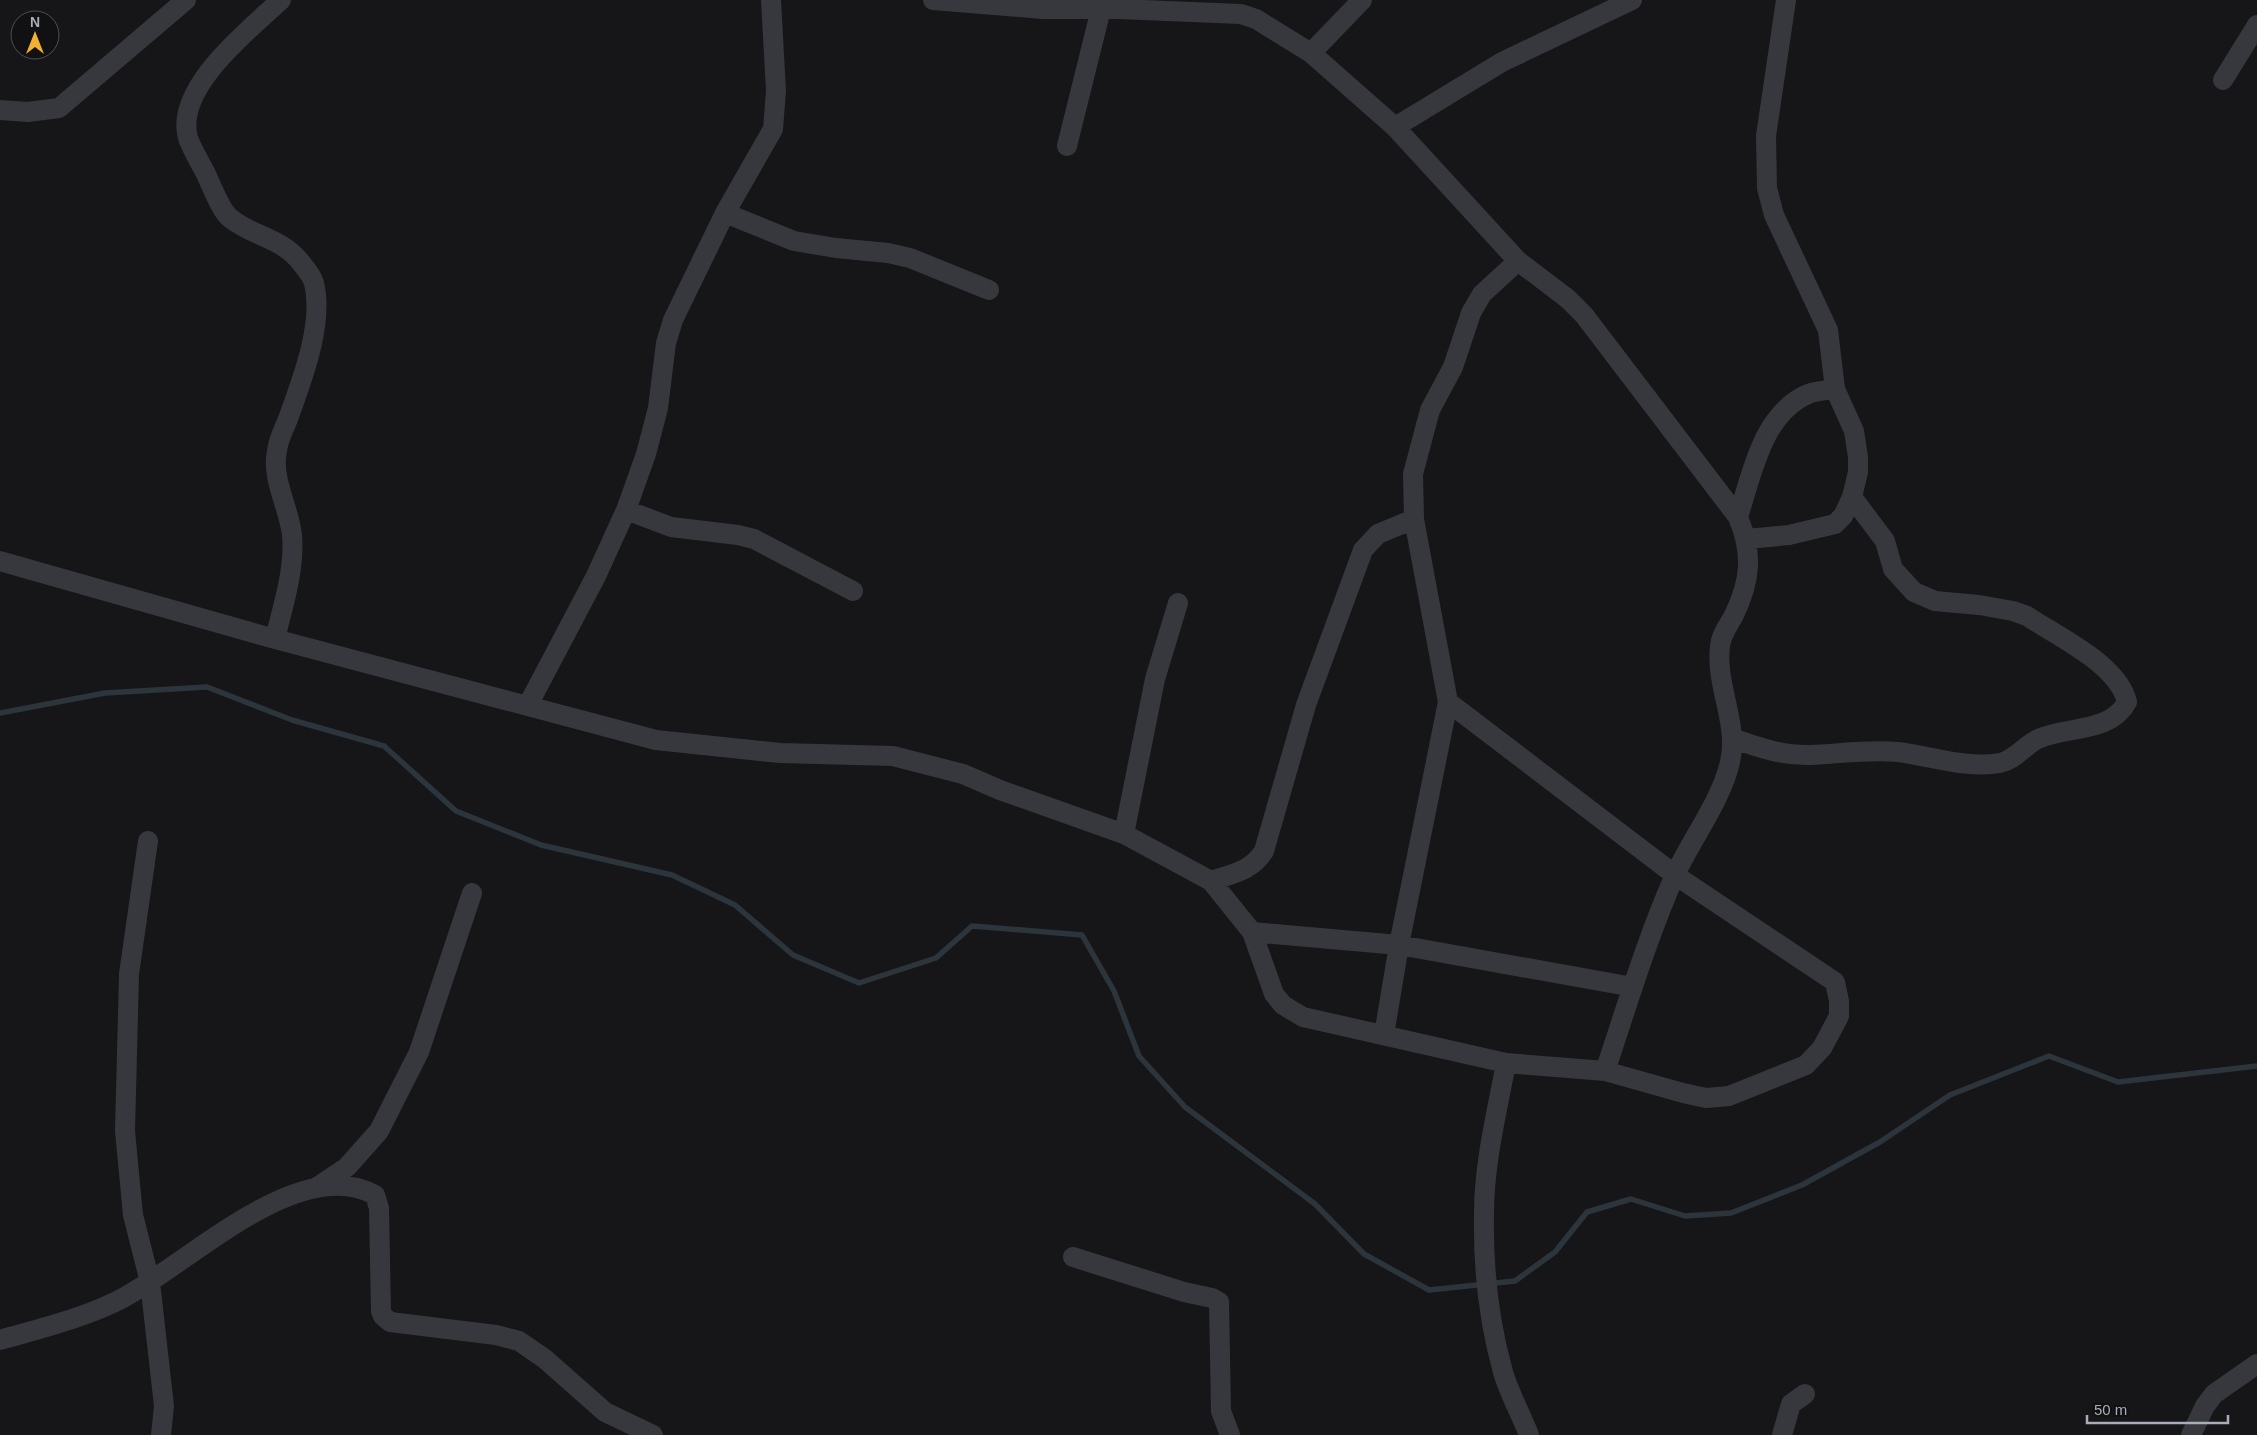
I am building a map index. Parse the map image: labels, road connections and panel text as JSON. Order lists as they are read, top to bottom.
{
  "scale_bar": "50 m",
  "north": "top"
}
